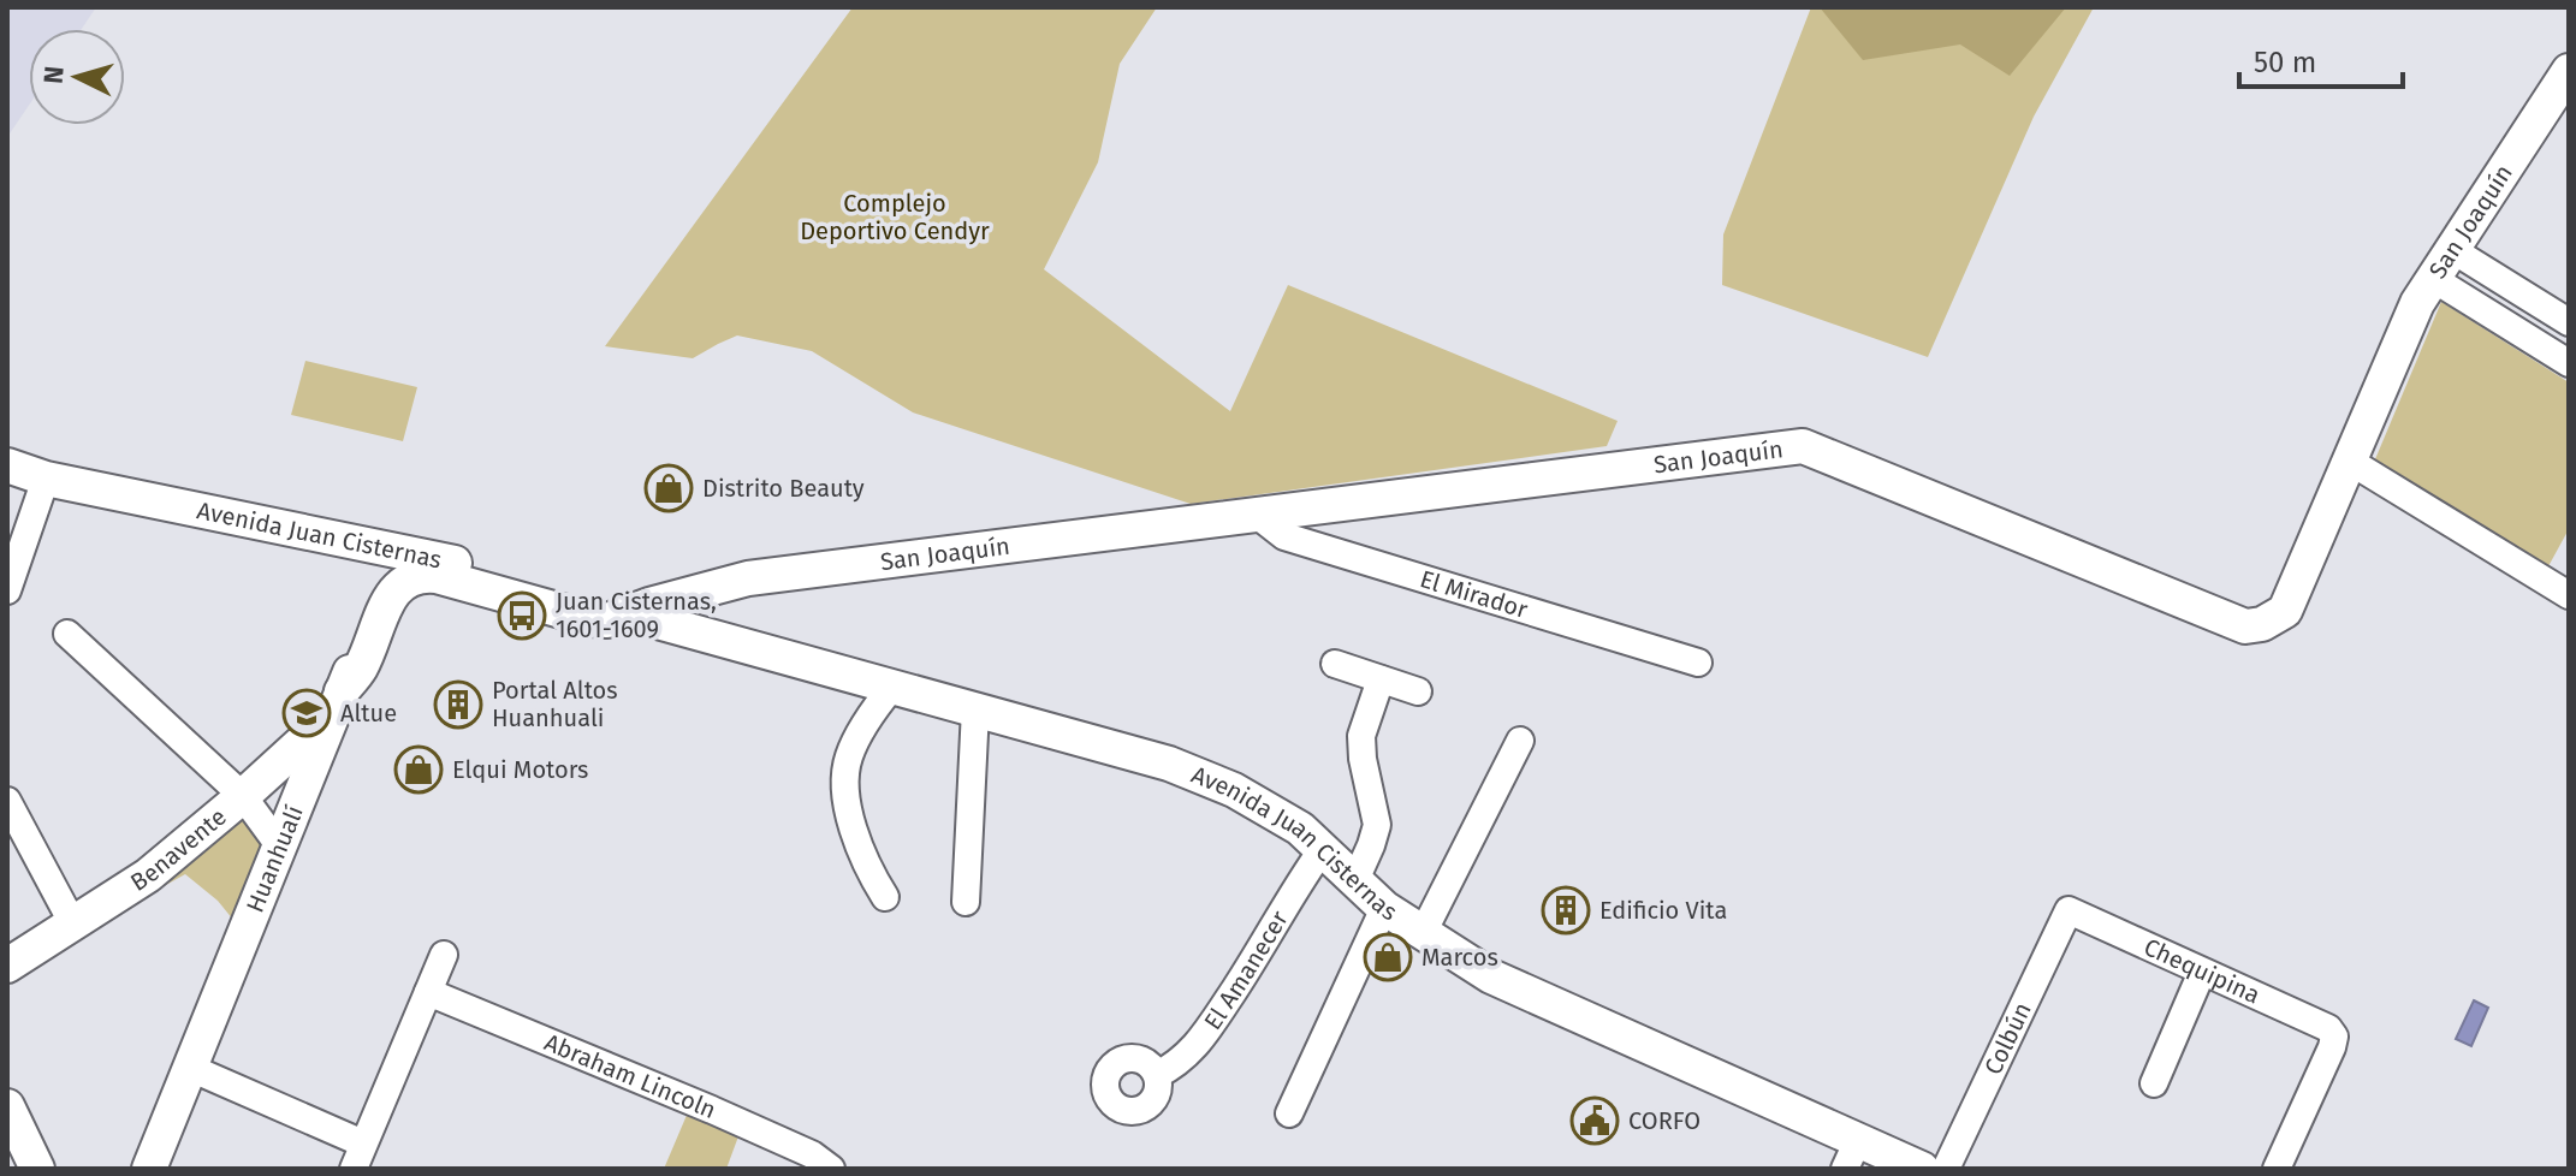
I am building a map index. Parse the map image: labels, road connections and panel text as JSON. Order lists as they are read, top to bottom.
{
  "streets": {
    "main road": [
      "San Joaquín",
      "Avenida Juan Cisternas",
      "Benavente",
      "Huanhualí"
    ],
    "street": [
      "El Mirador",
      "El Amanecer",
      "Chequipina",
      "Colbún",
      "Abraham Lincoln"
    ]
  },
  "crossings": [
    ["San Joaquín", "Avenida Juan Cisternas"],
    ["San Joaquín", "El Mirador"],
    ["Avenida Juan Cisternas", "Benavente"],
    ["Avenida Juan Cisternas", "Huanhualí"],
    ["Avenida Juan Cisternas", "El Amanecer"],
    ["Benavente", "Huanhualí"],
    ["Chequipina", "Colbún"]
  ],
  "parks": ["Complejo Deportivo Cendyr"],
  "places": {
    "shop": ["Distrito Beauty", "Elqui Motors", "Marcos"],
    "bus stop": ["Juan Cisternas, 1601-1609"],
    "building": ["Portal Altos Huanhuali", "Edificio Vita"],
    "school or university": ["Altue"],
    "public building": ["CORFO"]
  },
  "scale_bar": "50 m",
  "north": "left"
}
